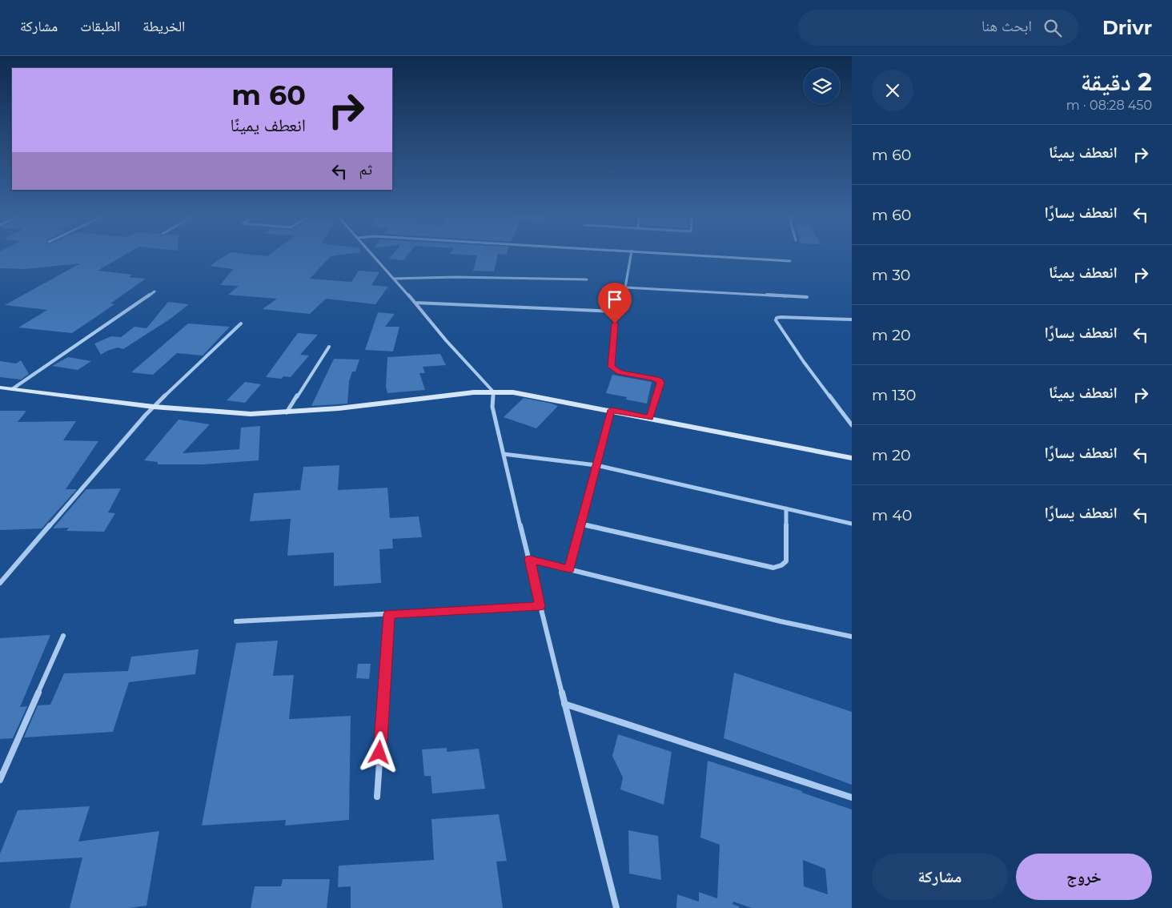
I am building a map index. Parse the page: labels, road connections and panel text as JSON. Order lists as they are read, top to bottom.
{
  "page": {
    "header": "Drivr",
    "search": "ابحث هنا",
    "nav": ["الخريطة", "الطبقات", "مشاركة"],
    "heading": ["2 دقيقة", "450 m · 08:28"],
    "turn": ["60 m", "انعطف يمينًا"],
    "list": [
      {
        "name": "انعطف يمينًا",
        "value": "60 m"
      },
      {
        "name": "انعطف يسارًا",
        "value": "60 m"
      },
      {
        "name": "انعطف يمينًا",
        "value": "30 m"
      },
      {
        "name": "انعطف يسارًا",
        "value": "20 m"
      },
      {
        "name": "انعطف يمينًا",
        "value": "130 m"
      },
      {
        "name": "انعطف يسارًا",
        "value": "20 m"
      },
      {
        "name": "انعطف يسارًا",
        "value": "40 m"
      }
    ],
    "then": "ثم",
    "buttons": ["خروج", "مشاركة"]
  }
}
